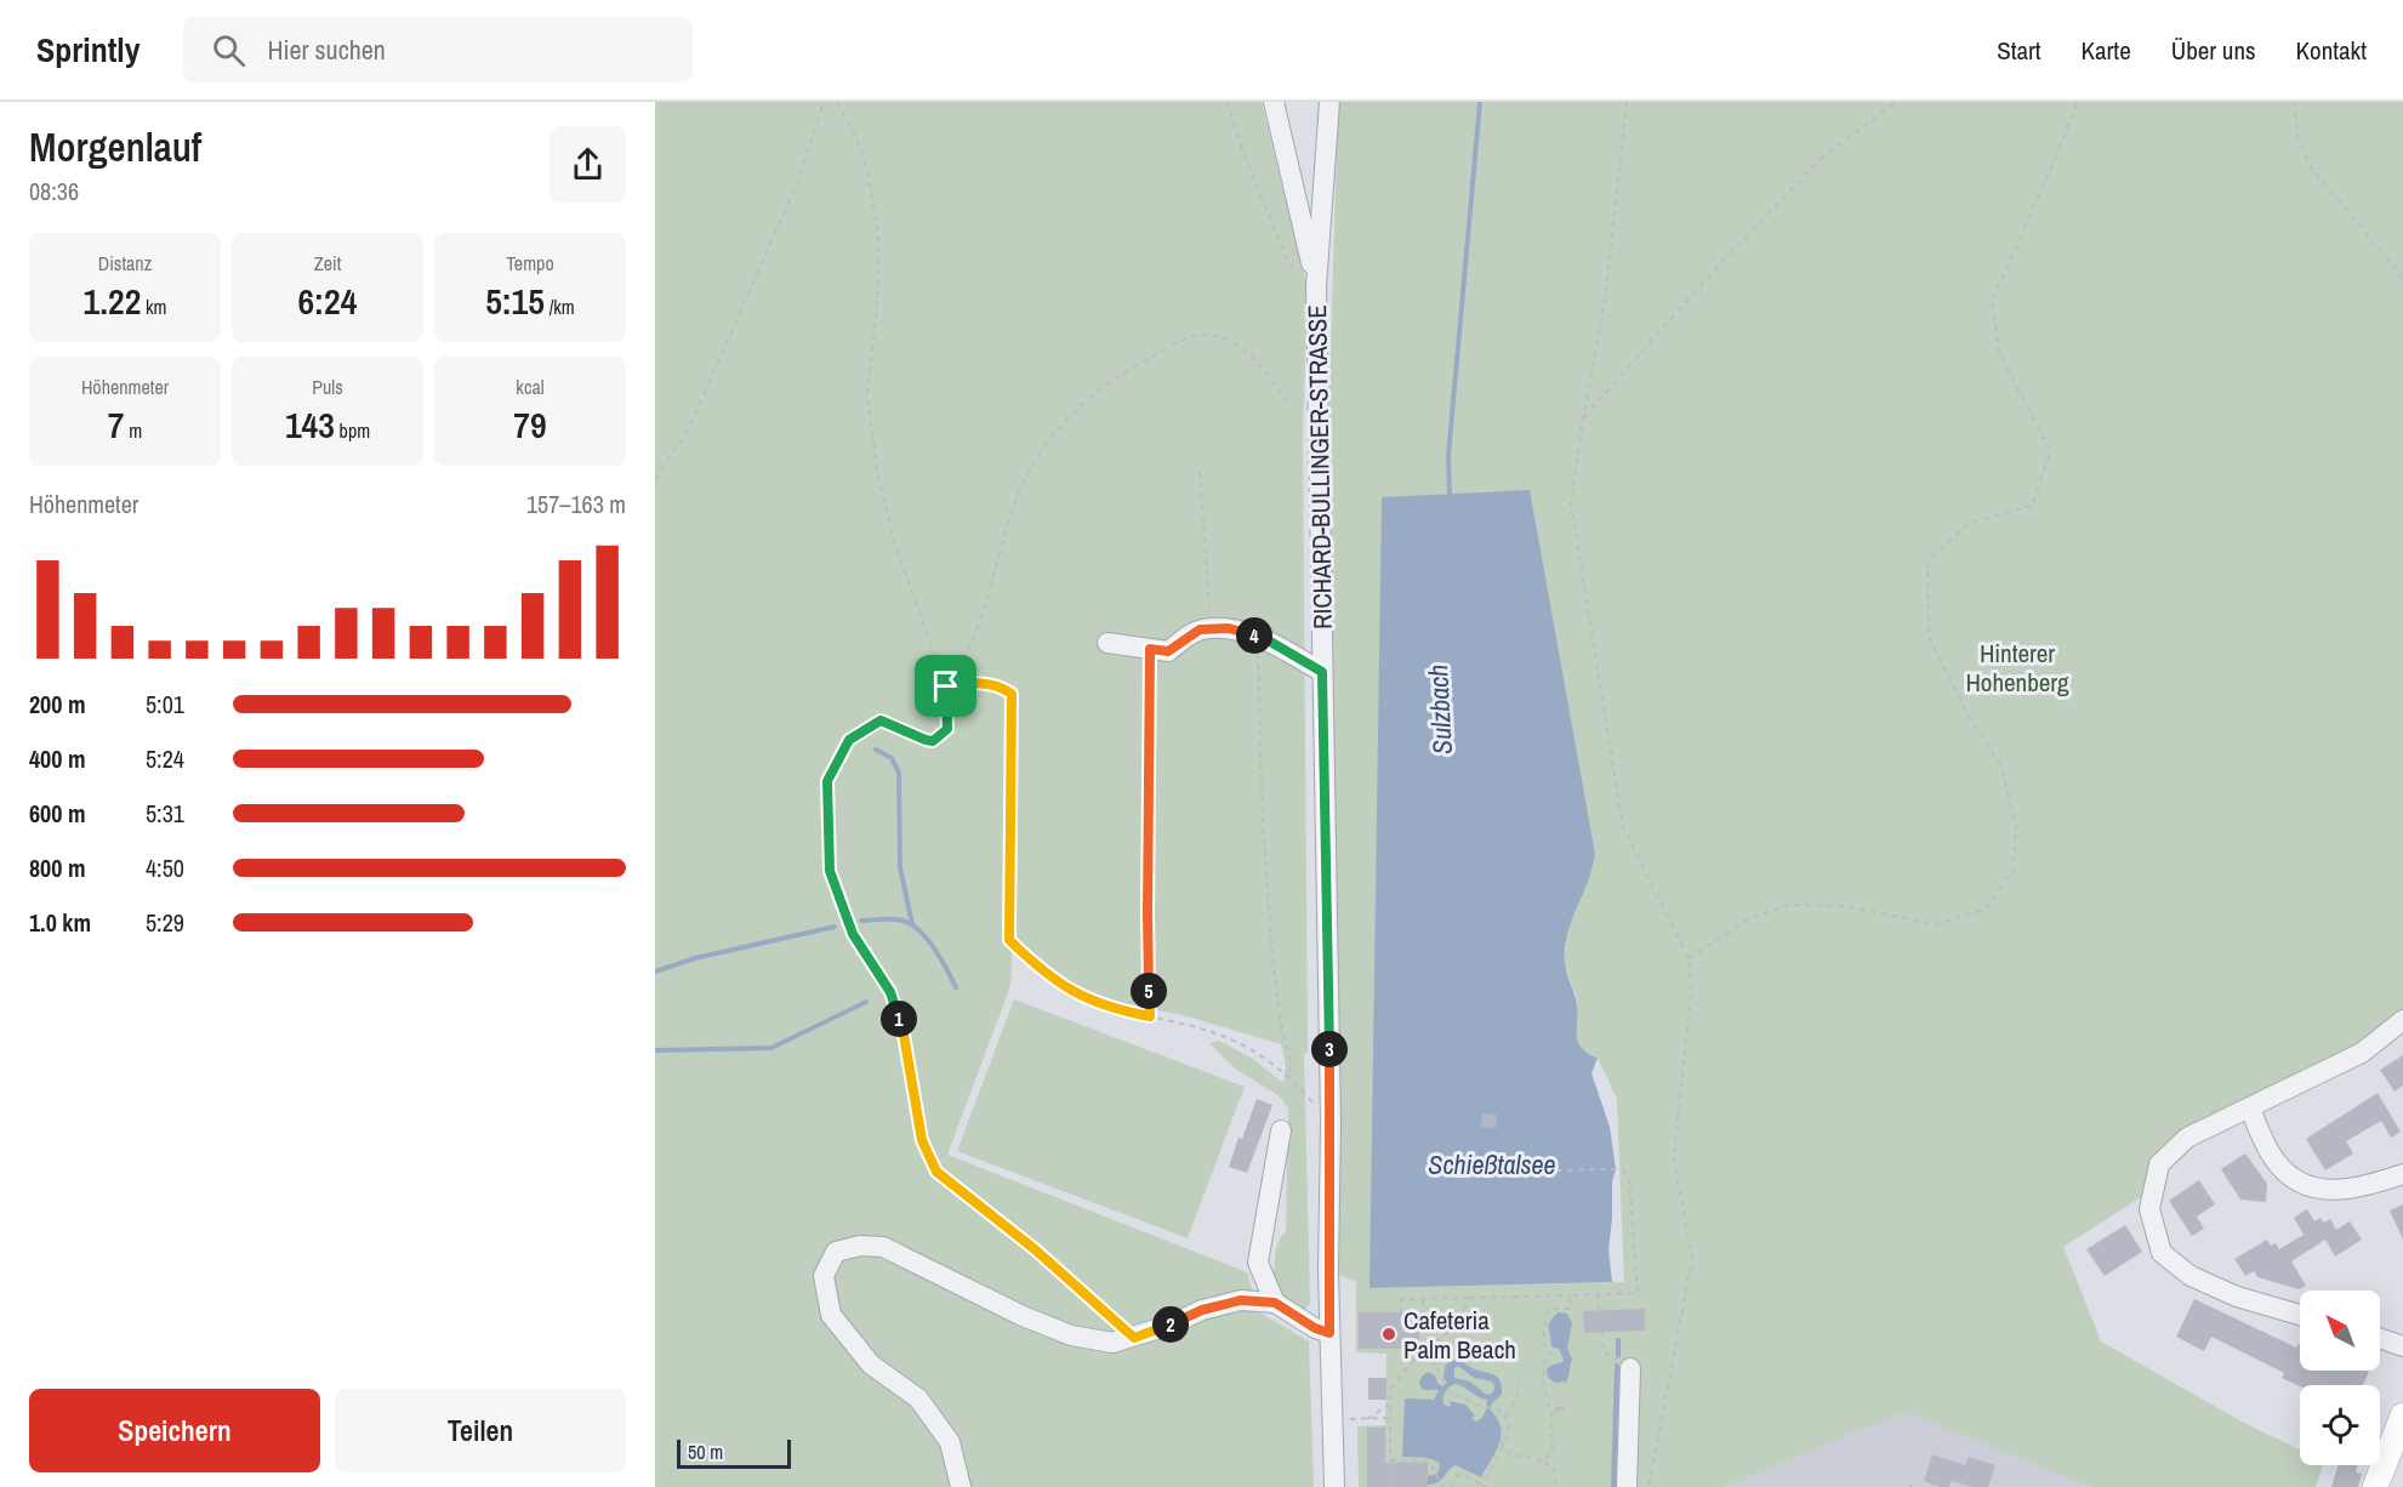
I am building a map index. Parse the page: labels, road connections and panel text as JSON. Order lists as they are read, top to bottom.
{
  "streets": {
    "street": ["RICHARD-BULLINGER-STRASSE"]
  },
  "water": ["Sulzbach", "Schießtalsee"],
  "parks": ["Hinterer Hohenberg"],
  "places": ["Cafeteria Palm Beach"],
  "scale_bar": "50 m",
  "north": "top left",
  "page": {
    "header": "Sprintly",
    "search": "Hier suchen",
    "nav": [
      "Start",
      "Karte",
      "Über uns",
      "Kontakt"
    ],
    "heading": ["Morgenlauf", "08:36"],
    "stats": [
      ["Distanz", "1.22 km"],
      ["Zeit", "6:24"],
      ["Tempo", "5:15 /km"],
      ["Höhenmeter", "7 m"],
      ["Puls", "143 bpm"],
      ["kcal", "79"]
    ],
    "chart": ["Höhenmeter", "157–163 m"],
    "pins": [
      "4",
      "5",
      "1",
      "3",
      "2"
    ],
    "list": [
      {
        "name": "200 m",
        "note": "5:01"
      },
      {
        "name": "400 m",
        "note": "5:24"
      },
      {
        "name": "600 m",
        "note": "5:31"
      },
      {
        "name": "800 m",
        "note": "4:50"
      },
      {
        "name": "1.0 km",
        "note": "5:29"
      }
    ],
    "buttons": ["Speichern", "Teilen"],
    "scale": "50 m"
  }
}
